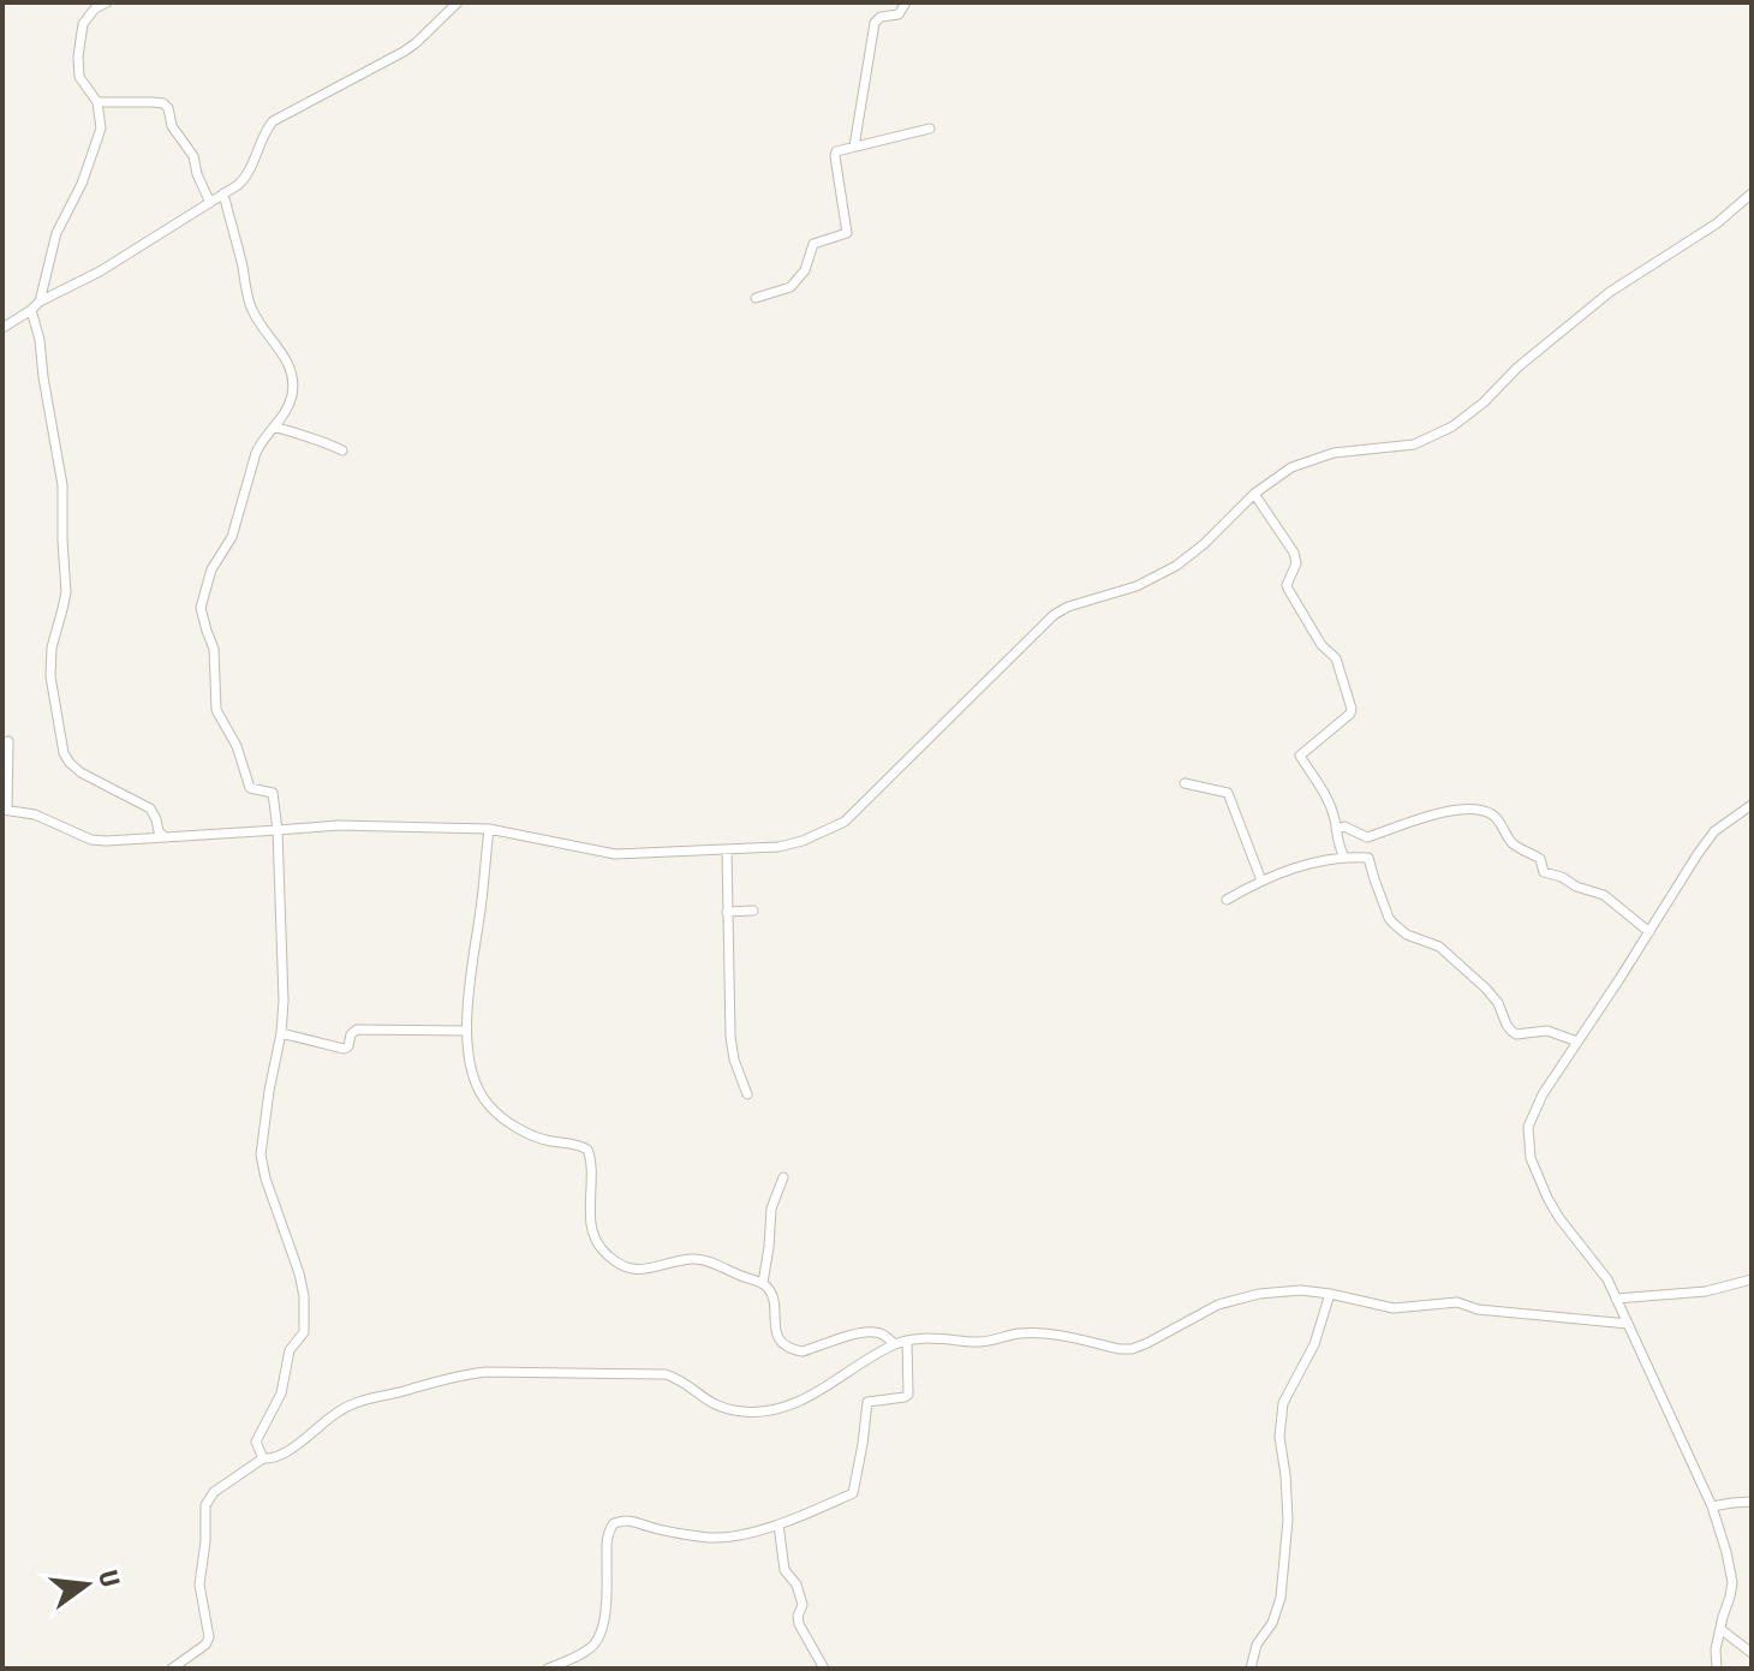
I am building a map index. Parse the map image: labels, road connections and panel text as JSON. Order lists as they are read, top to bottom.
{
  "north": "right"
}
